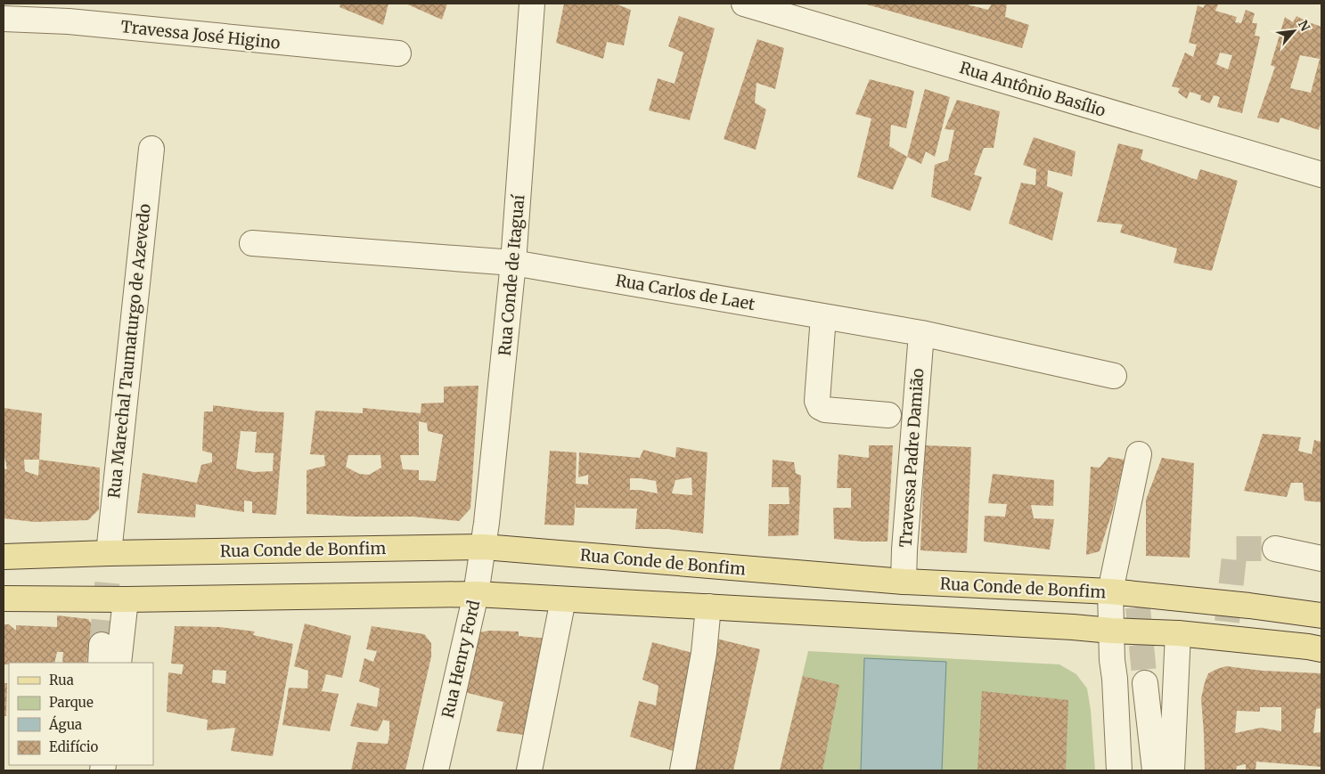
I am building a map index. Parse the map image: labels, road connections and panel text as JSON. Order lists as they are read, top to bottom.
{
  "streets": {
    "main road": ["Rua Conde de Bonfim"],
    "street": [
      "Travessa José Higino",
      "Rua Antônio Basílio",
      "Rua Conde de Itaguaí",
      "Rua Carlos de Laet",
      "Rua Marechal Taumaturgo de Azevedo",
      "Travessa Padre Damião",
      "Rua Henry Ford"
    ]
  },
  "crossings": [
    ["Rua Conde de Itaguaí", "Rua Carlos de Laet"],
    ["Rua Conde de Itaguaí", "Rua Conde de Bonfim"],
    ["Rua Conde de Itaguaí", "Rua Henry Ford"],
    ["Rua Carlos de Laet", "Travessa Padre Damião"],
    ["Rua Marechal Taumaturgo de Azevedo", "Rua Conde de Bonfim"],
    ["Travessa Padre Damião", "Rua Conde de Bonfim"],
    ["Rua Conde de Bonfim", "Rua Henry Ford"]
  ],
  "legend": [
    "Rua",
    "Parque",
    "Água",
    "Edifício"
  ],
  "north": "top right"
}
